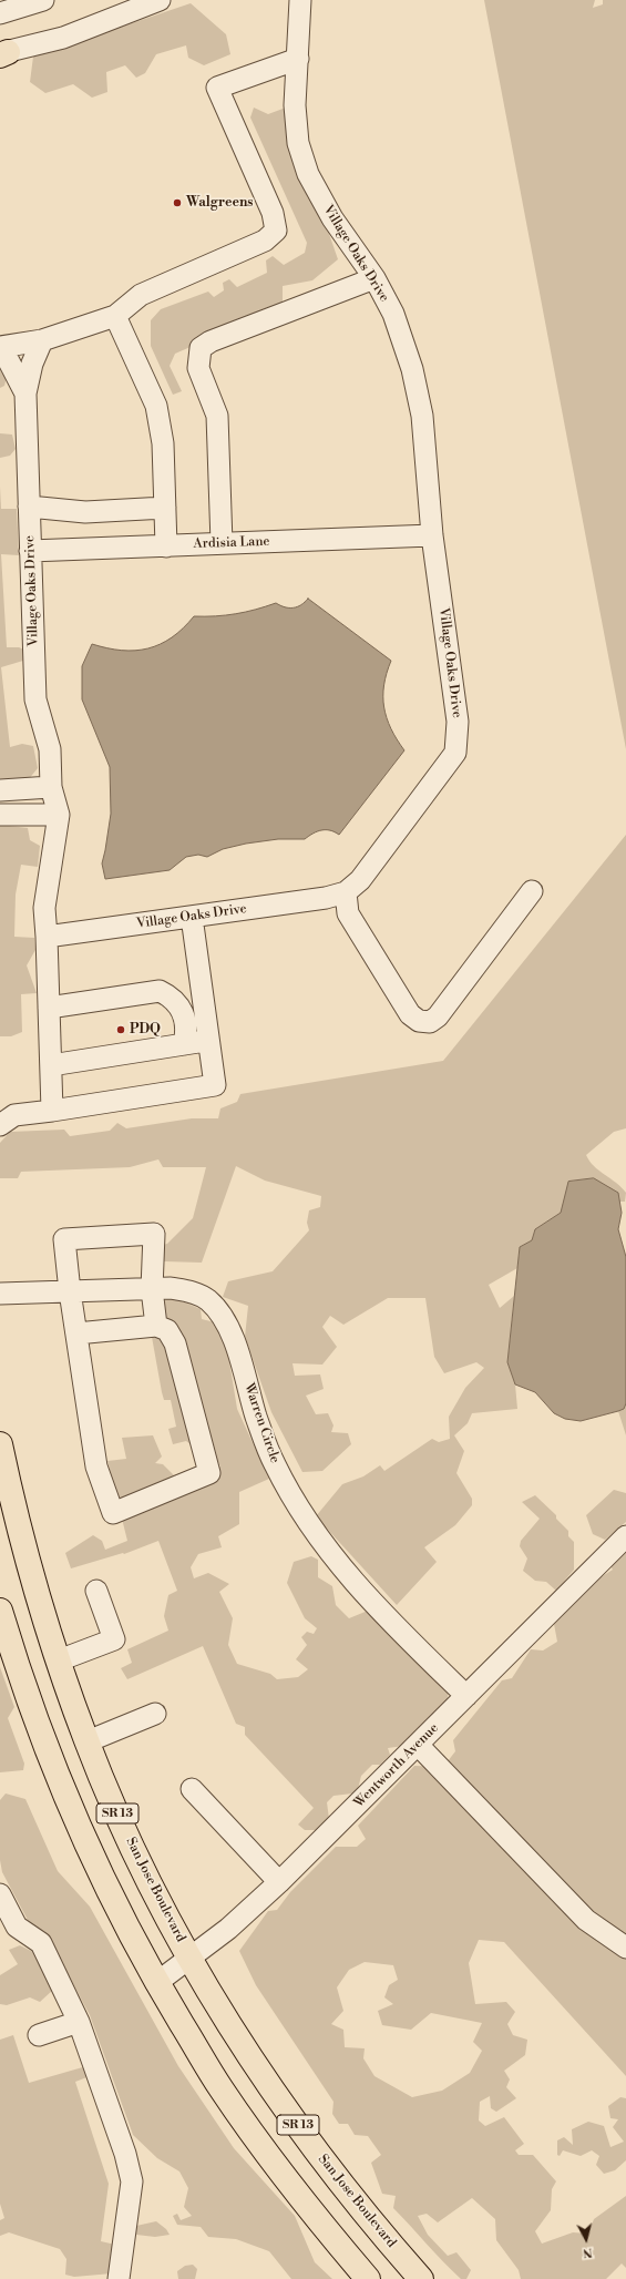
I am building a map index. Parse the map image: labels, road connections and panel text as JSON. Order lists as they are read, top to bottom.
{
  "streets": {
    "main road": ["SR 13", "San Jose Boulevard"],
    "street": [
      "Village Oaks Drive",
      "Ardisia Lane",
      "Warren Circle",
      "Wentworth Avenue"
    ]
  },
  "crossings": [
    ["Village Oaks Drive", "Ardisia Lane"],
    ["Warren Circle", "Wentworth Avenue"],
    ["Wentworth Avenue", "SR 13"],
    ["Wentworth Avenue", "San Jose Boulevard"]
  ],
  "places": ["Walgreens", "PDQ"],
  "north": "bottom"
}
